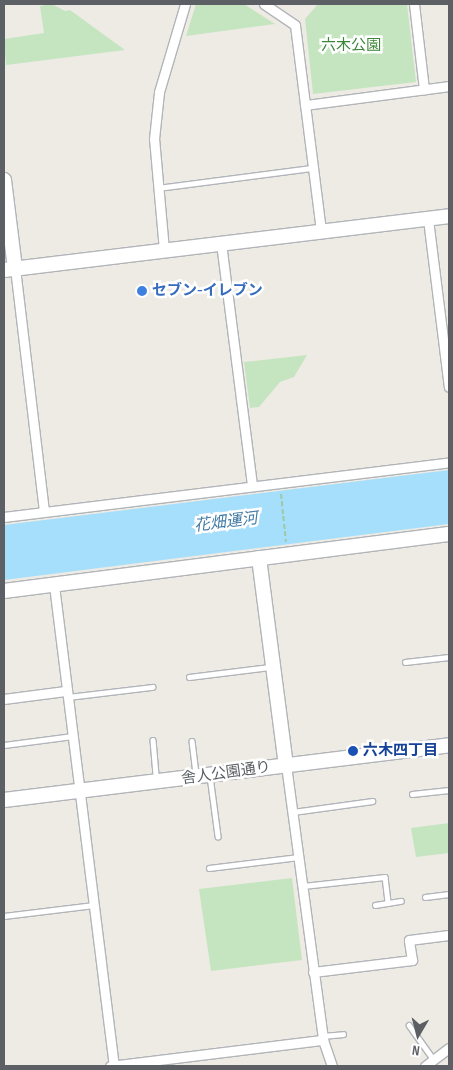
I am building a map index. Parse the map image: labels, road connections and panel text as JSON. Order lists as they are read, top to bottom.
{
  "streets": {
    "street": ["舎人公園通り"]
  },
  "water": ["花畑運河"],
  "parks": ["六木公園"],
  "places": ["セブン-イレブン", "六木四丁目"],
  "north": "bottom"
}
